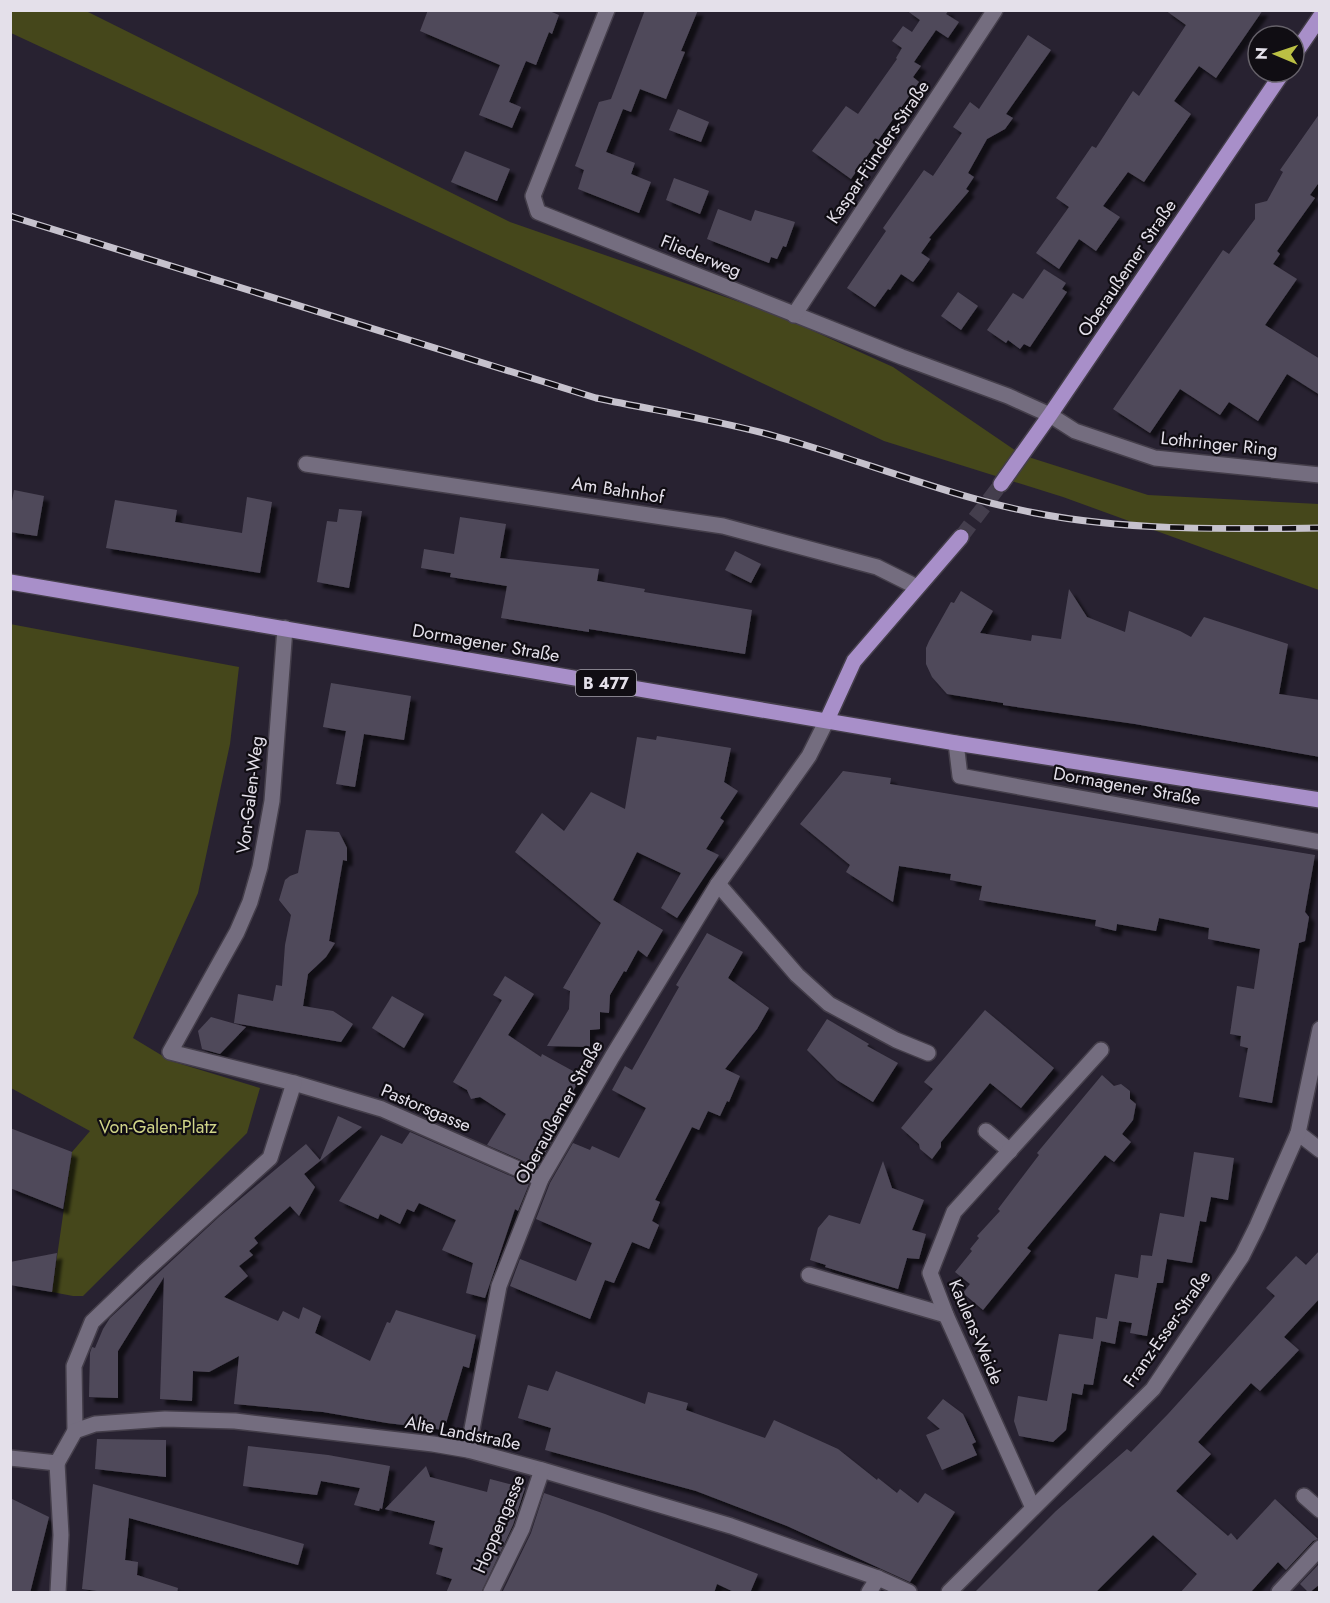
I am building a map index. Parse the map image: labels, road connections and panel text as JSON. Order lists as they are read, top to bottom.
{
  "streets": {
    "main road": ["Oberaußemer Straße", "Dormagener Straße", "B 477"],
    "street": [
      "Kaspar-Fünders-Straße",
      "Fliederweg",
      "Lothringer Ring",
      "Am Bahnhof",
      "Von-Galen-Weg",
      "Pastorsgasse",
      "Franz-Esser-Straße",
      "Kaulens-Weide",
      "Alte Landstraße",
      "Hoppengasse"
    ]
  },
  "crossings": [
    ["Kaspar-Fünders-Straße", "Fliederweg"],
    ["Fliederweg", "Oberaußemer Straße"],
    ["Fliederweg", "Lothringer Ring"],
    ["Oberaußemer Straße", "Lothringer Ring"],
    ["Oberaußemer Straße", "Am Bahnhof"],
    ["Oberaußemer Straße", "Dormagener Straße"],
    ["Oberaußemer Straße", "Pastorsgasse"],
    ["Oberaußemer Straße", "Alte Landstraße"],
    ["Dormagener Straße", "Von-Galen-Weg"],
    ["Von-Galen-Weg", "Pastorsgasse"],
    ["Franz-Esser-Straße", "Kaulens-Weide"],
    ["Alte Landstraße", "Hoppengasse"]
  ],
  "parks": ["Von-Galen-Platz"],
  "north": "left"
}
